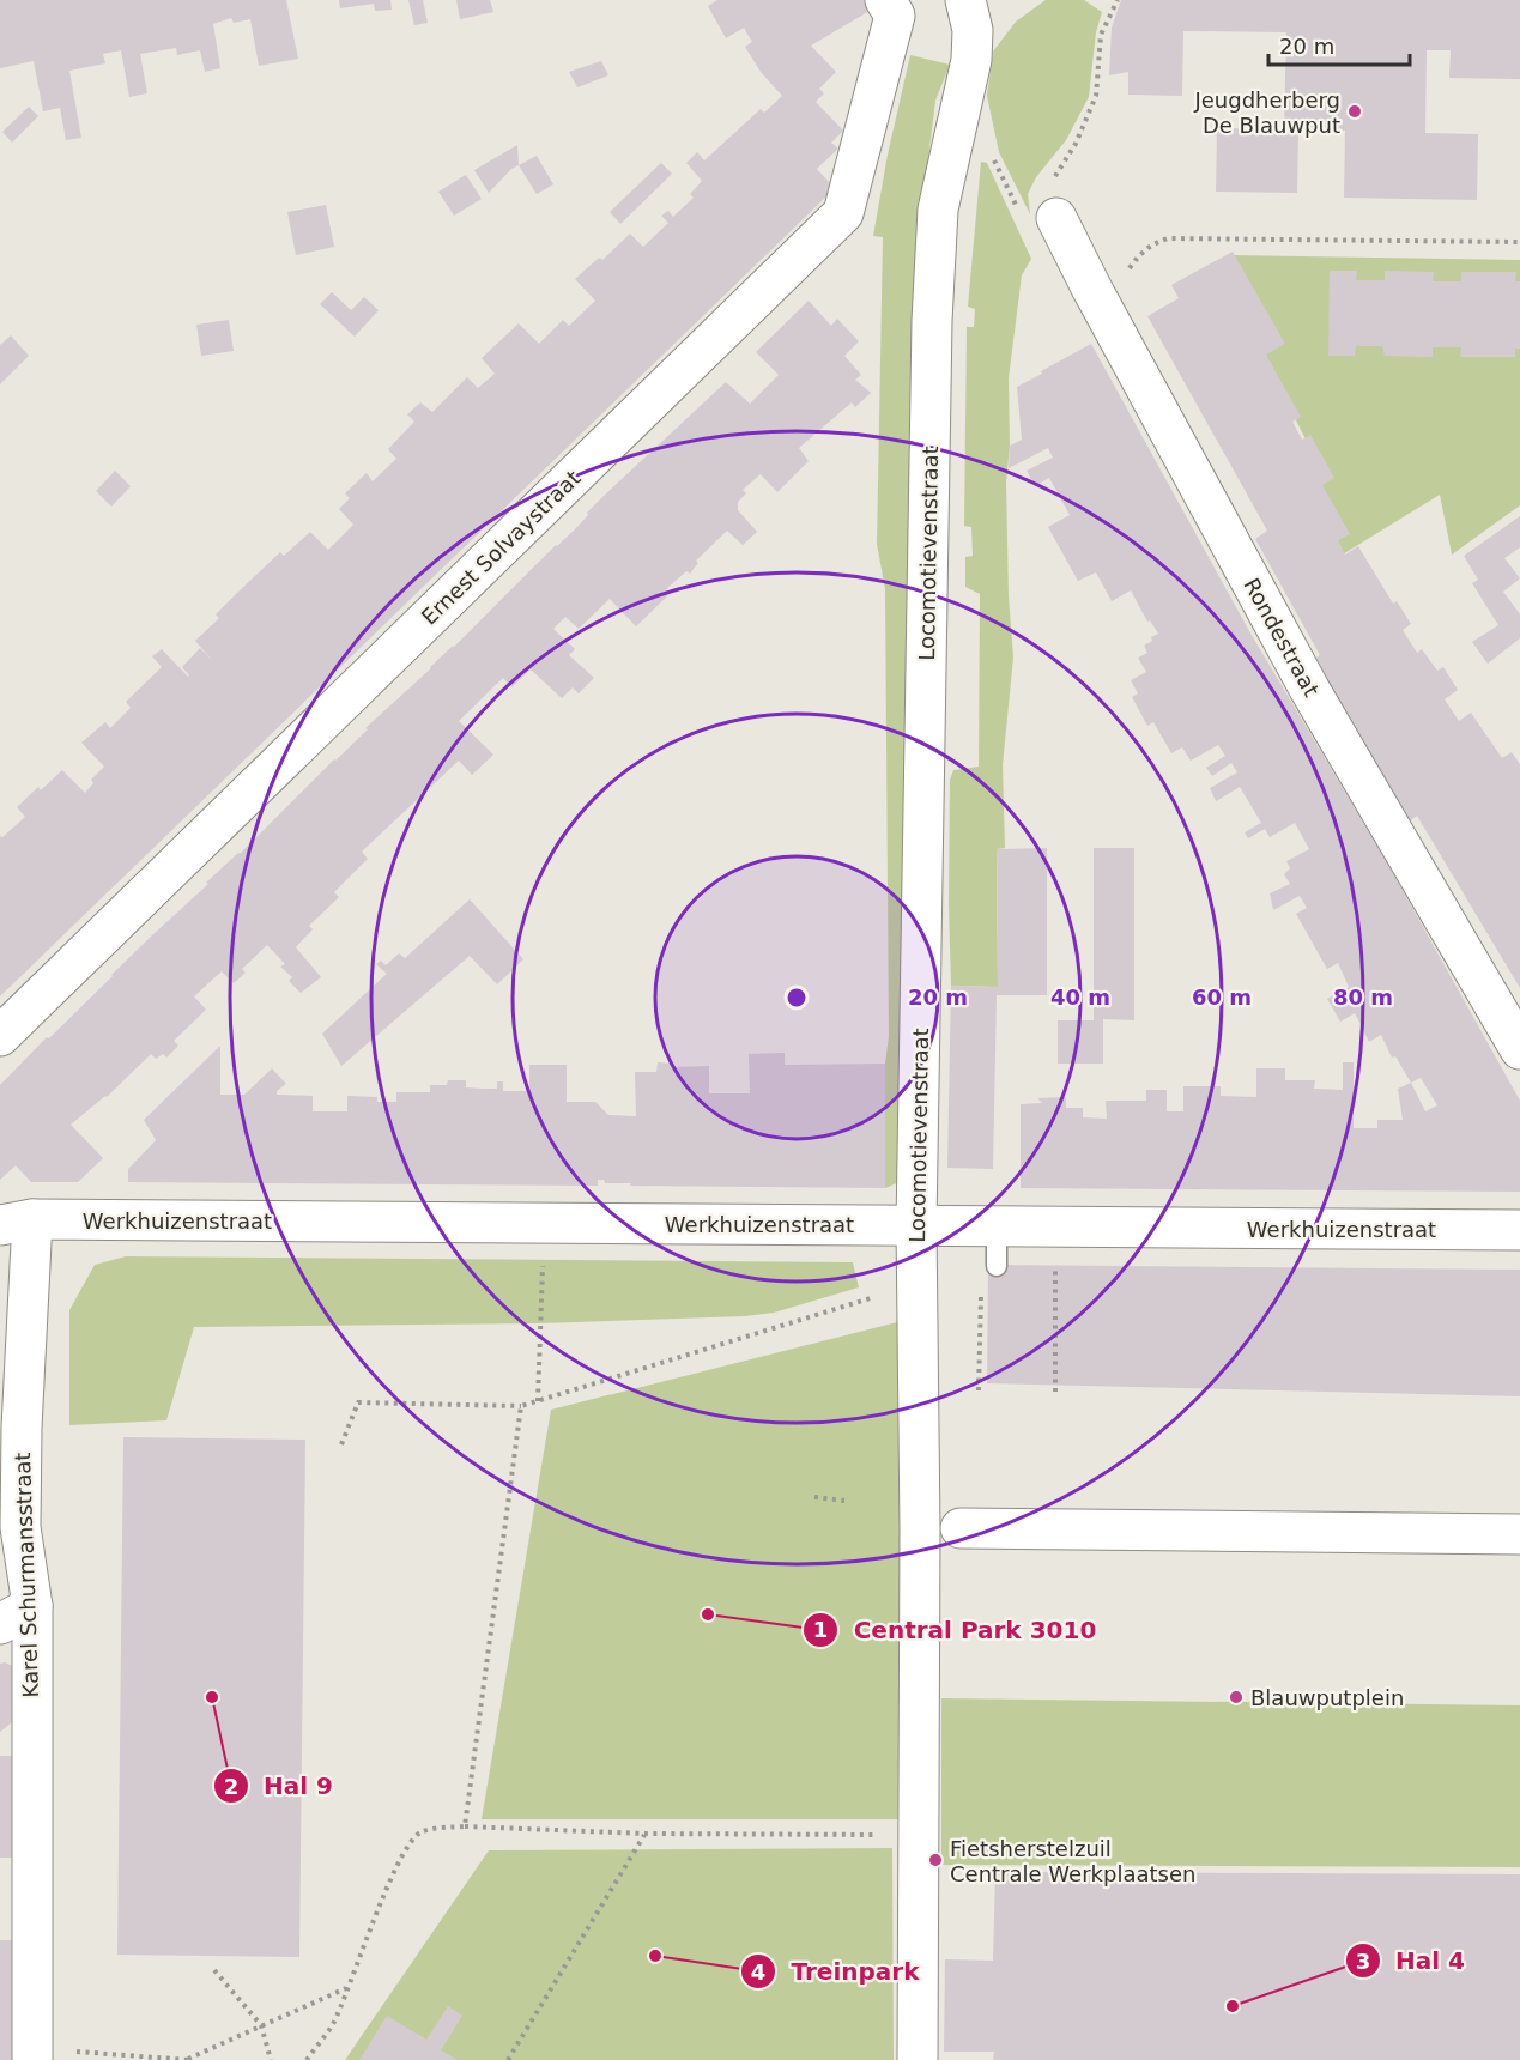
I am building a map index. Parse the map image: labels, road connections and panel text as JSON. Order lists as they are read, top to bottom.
{
  "streets": {
    "street": [
      "Ernest Solvaystraat",
      "Locomotievenstraat",
      "Rondestraat",
      "Werkhuizenstraat",
      "Karel Schurmansstraat"
    ]
  },
  "crossings": [
    ["Locomotievenstraat", "Werkhuizenstraat"],
    ["Werkhuizenstraat", "Karel Schurmansstraat"]
  ],
  "places": [
    "Jeugdherberg De Blauwput",
    "Central Park 3010",
    "Hal 9",
    "Blauwputplein",
    "Fietsherstelzuil Centrale Werkplaatsen",
    "Treinpark",
    "Hal 4"
  ],
  "scale_bar": "20 m",
  "rings": [
    "20 m",
    "40 m",
    "60 m",
    "80 m"
  ]
}
